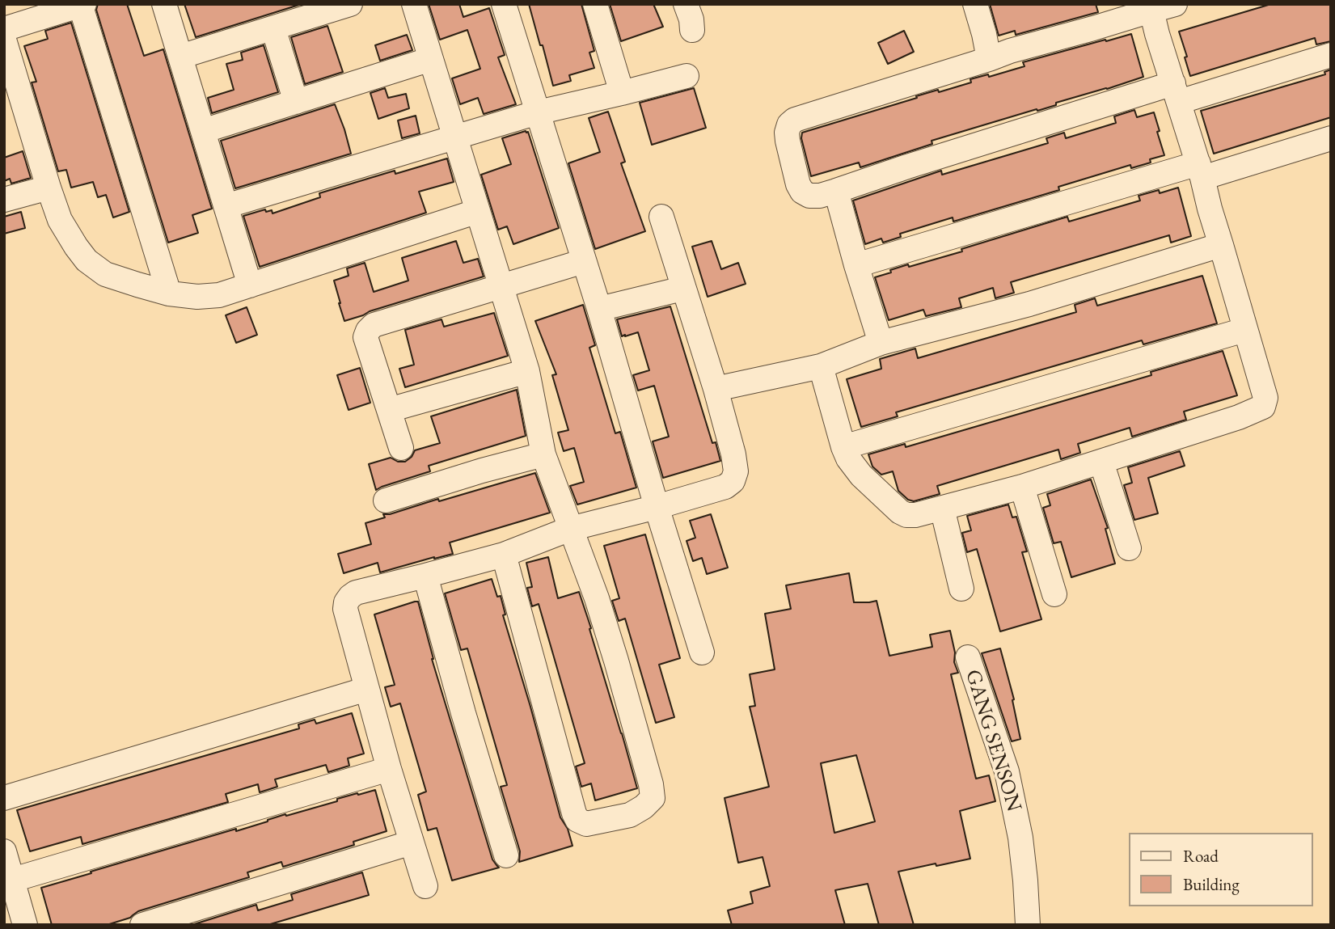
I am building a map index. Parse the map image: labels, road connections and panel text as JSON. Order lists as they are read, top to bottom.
{
  "streets": {
    "street": ["GANG SENSON"]
  },
  "legend": ["Road", "Building"]
}
